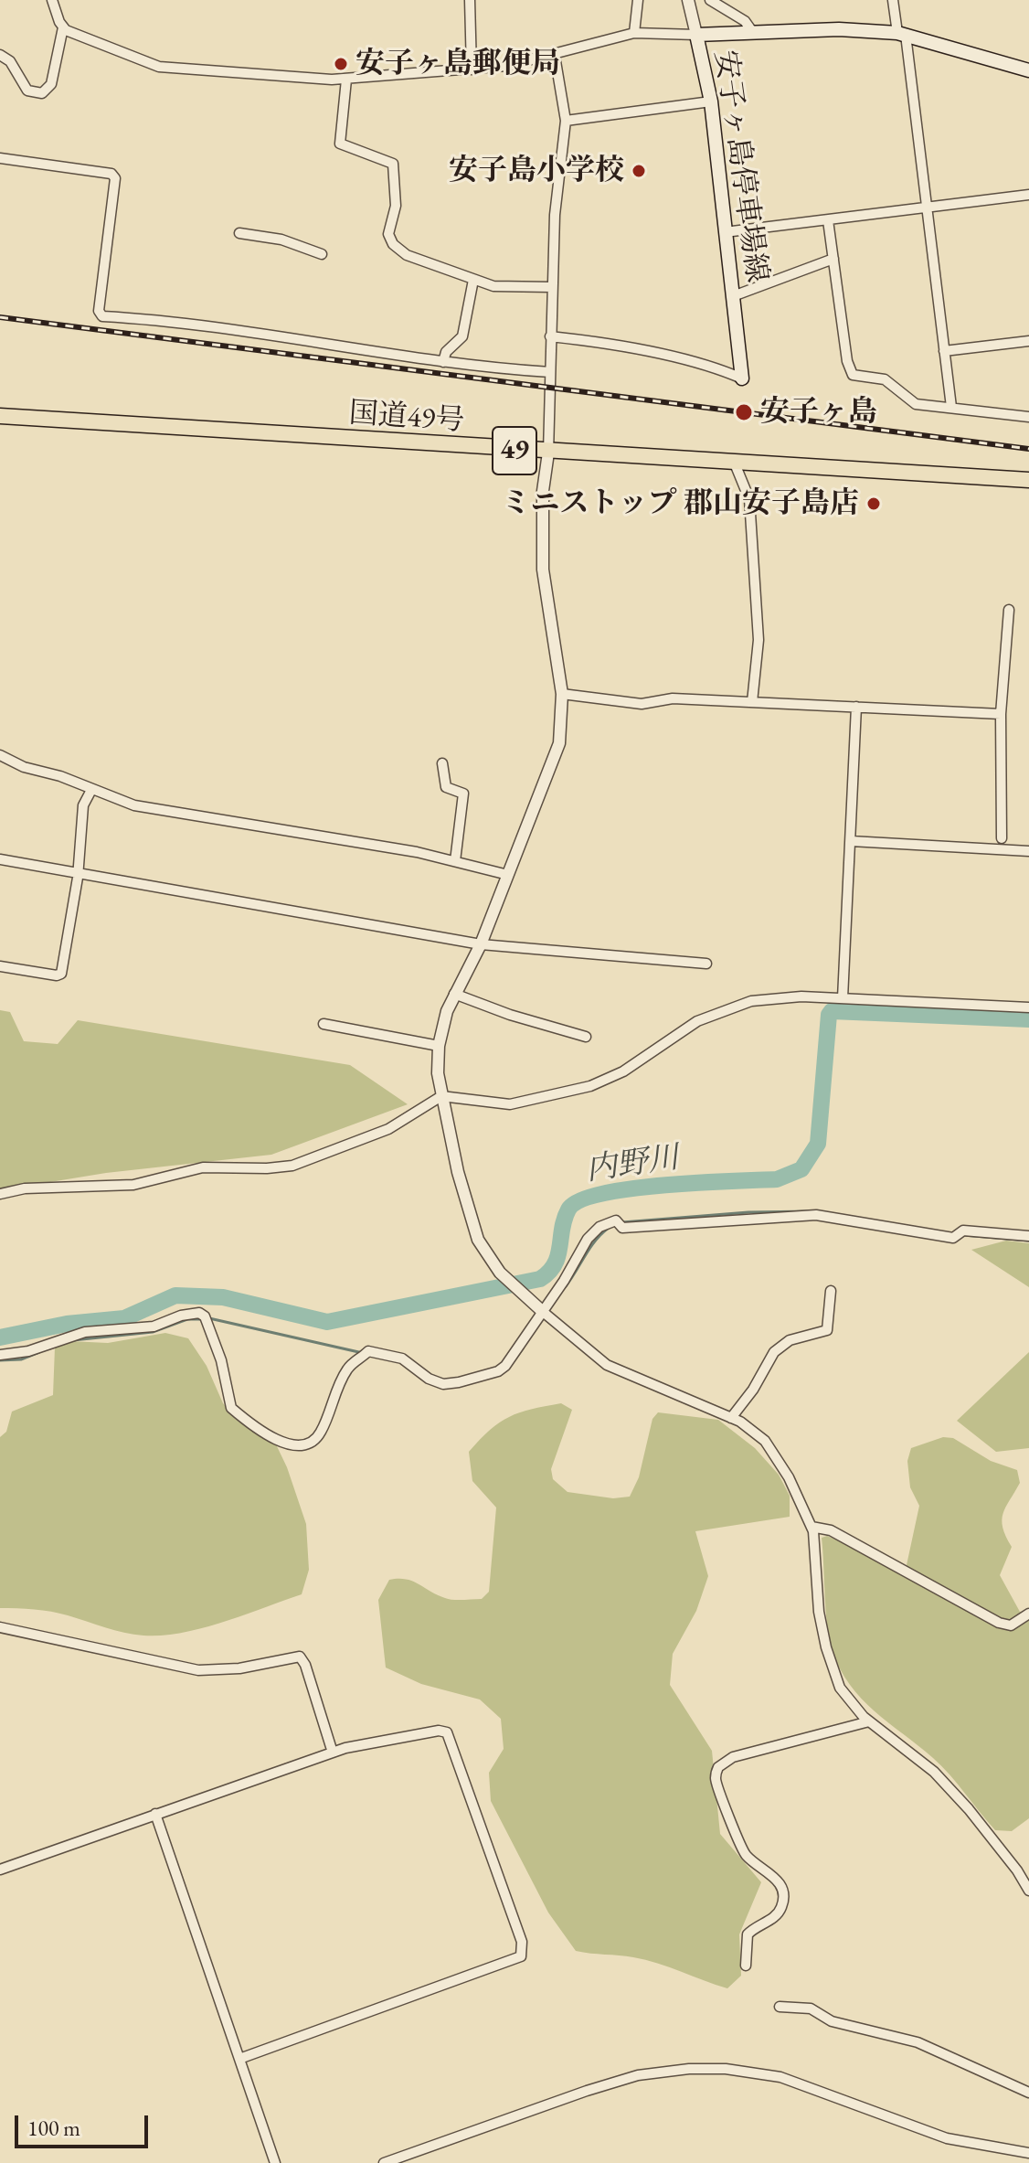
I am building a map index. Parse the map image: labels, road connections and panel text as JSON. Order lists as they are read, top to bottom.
{
  "streets": {
    "highway": ["国道49号", "49"],
    "main road": ["安子ヶ島停車場線"]
  },
  "water": ["内野川"],
  "places": [
    "安子ヶ島郵便局",
    "安子島小学校",
    "安子ヶ島",
    "ミニストップ 郡山安子島店"
  ],
  "scale_bar": "100 m"
}
